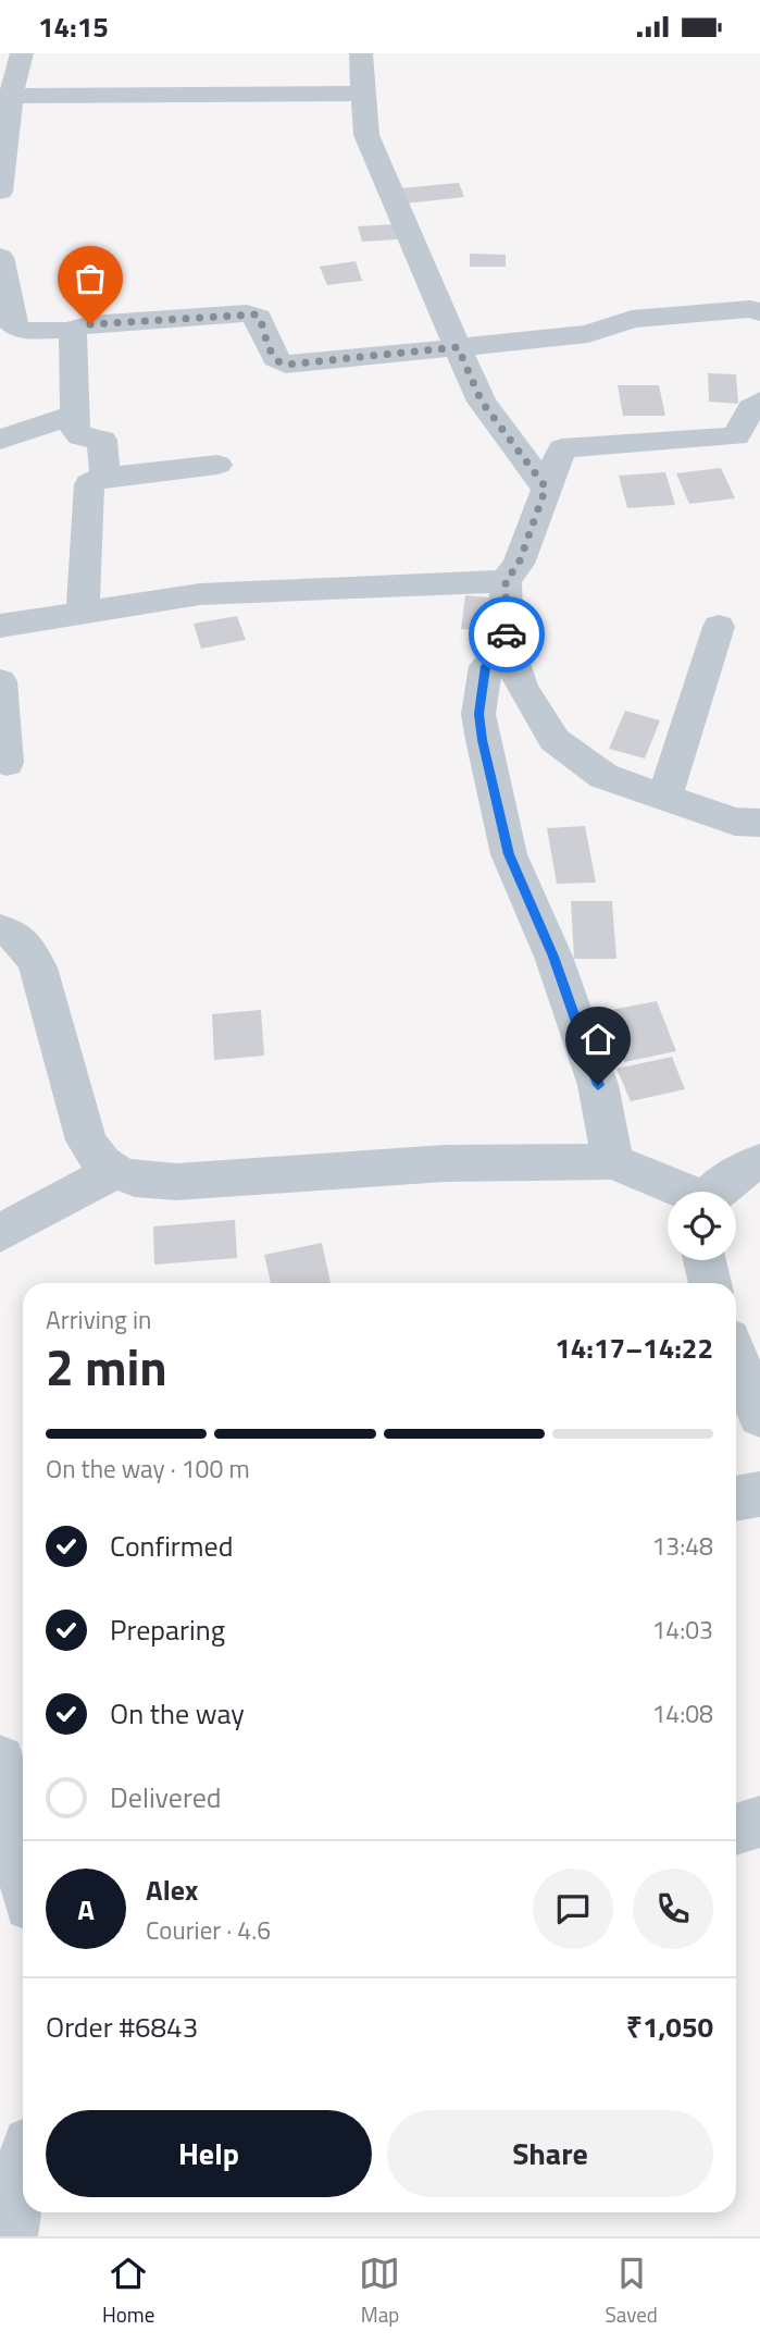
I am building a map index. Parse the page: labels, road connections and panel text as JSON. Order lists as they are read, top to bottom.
{
  "page": {
    "status": "14:15",
    "heading": ["2 min", "Arriving in", "14:17–14:22"],
    "panel": [
      "Alex",
      "Courier · 4.6",
      "Order #6843",
      "₹1,050"
    ],
    "bar": "On the way · 100 m",
    "list": [
      ["Confirmed", "13:48"],
      ["Preparing", "14:03"],
      ["On the way", "14:08"],
      "Delivered"
    ],
    "round": "A",
    "buttons": ["Help", "Share"],
    "tabs": ["Home", "Map", "Saved"]
  }
}
